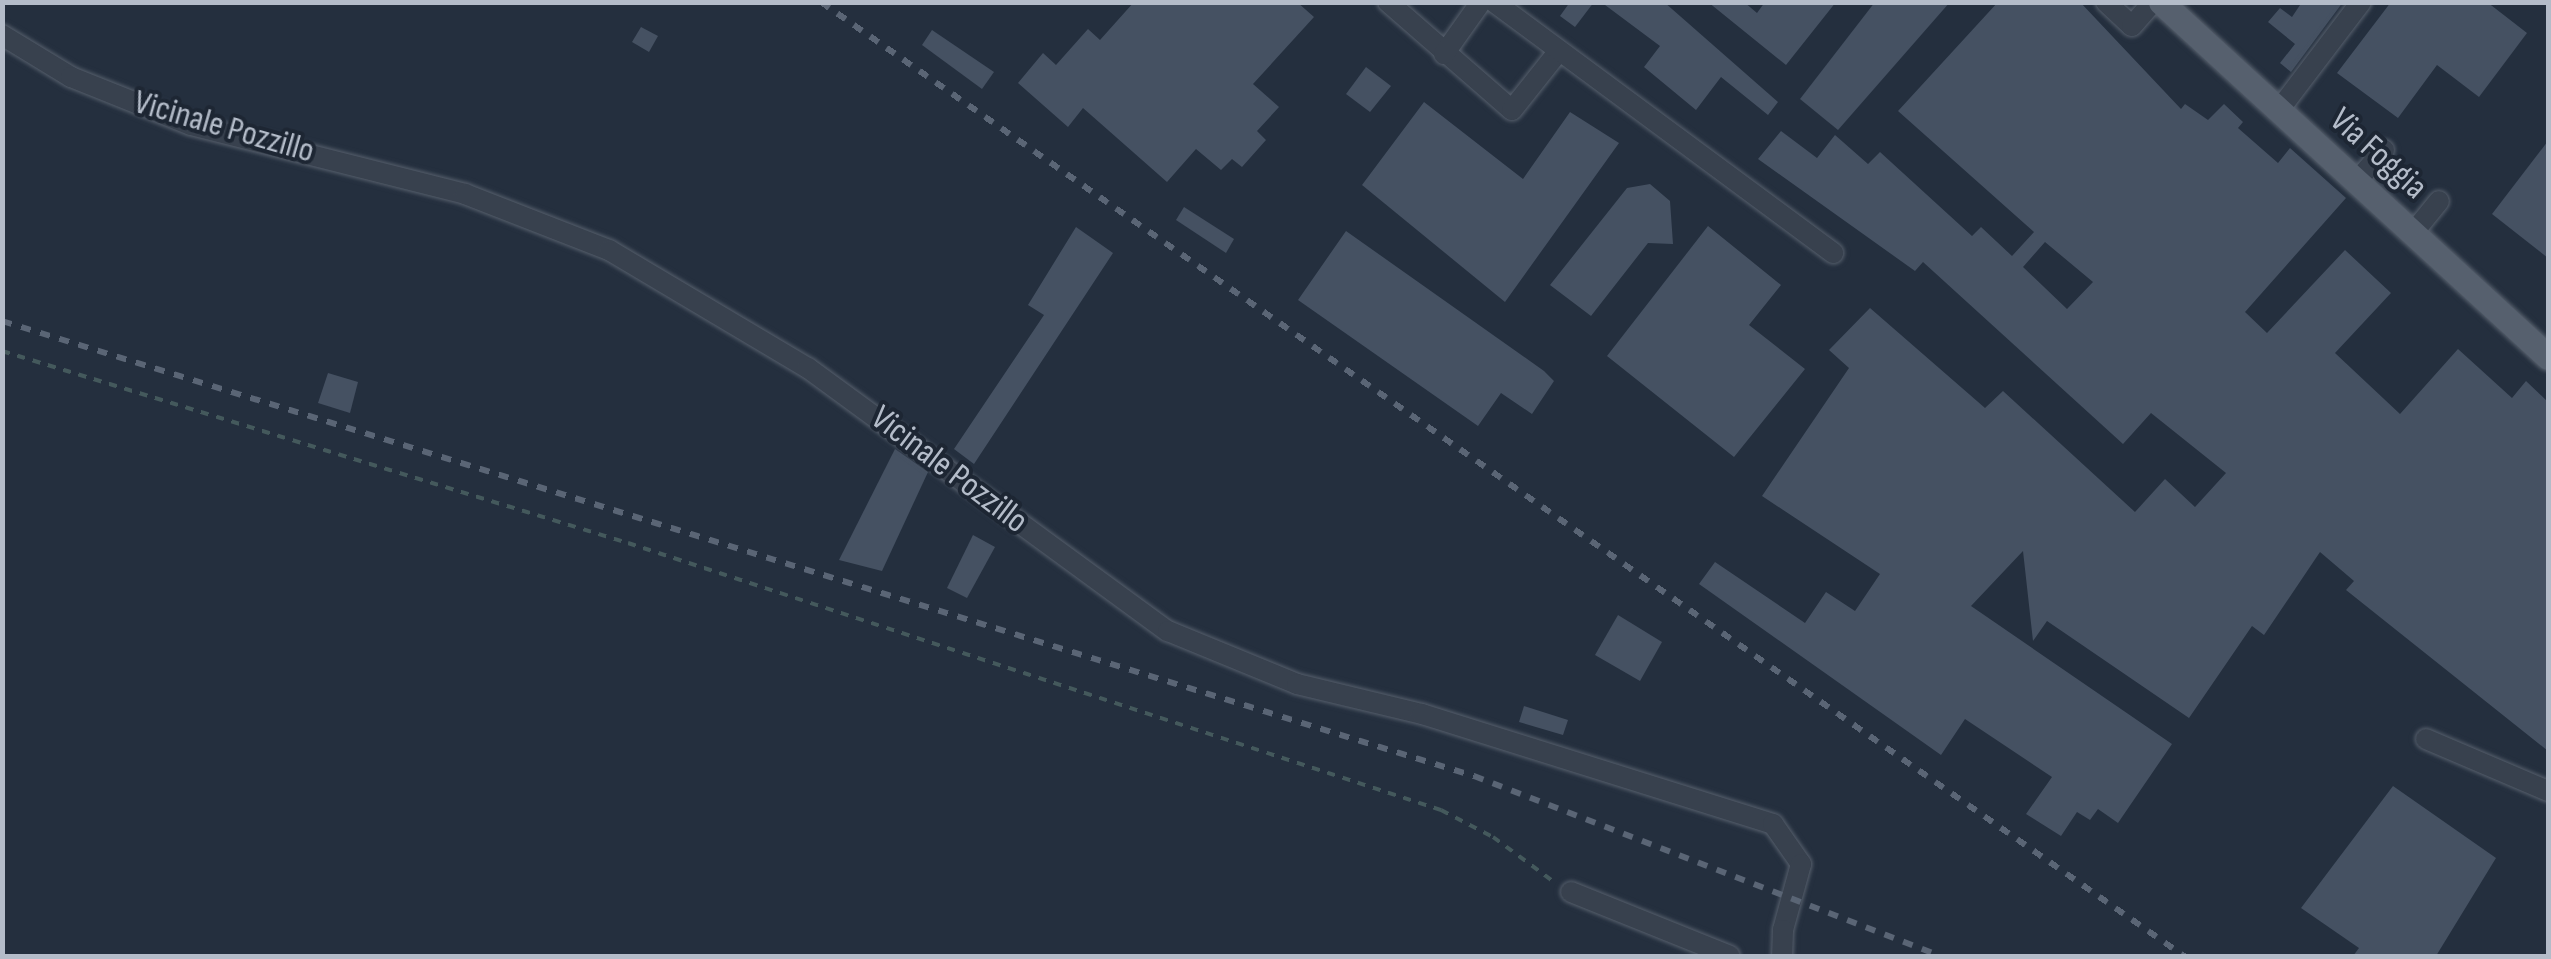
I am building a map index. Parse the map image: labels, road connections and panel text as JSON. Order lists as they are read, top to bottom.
{
  "streets": {
    "main road": ["Via Foggia"],
    "street": ["Vicinale Pozzillo"]
  }
}
